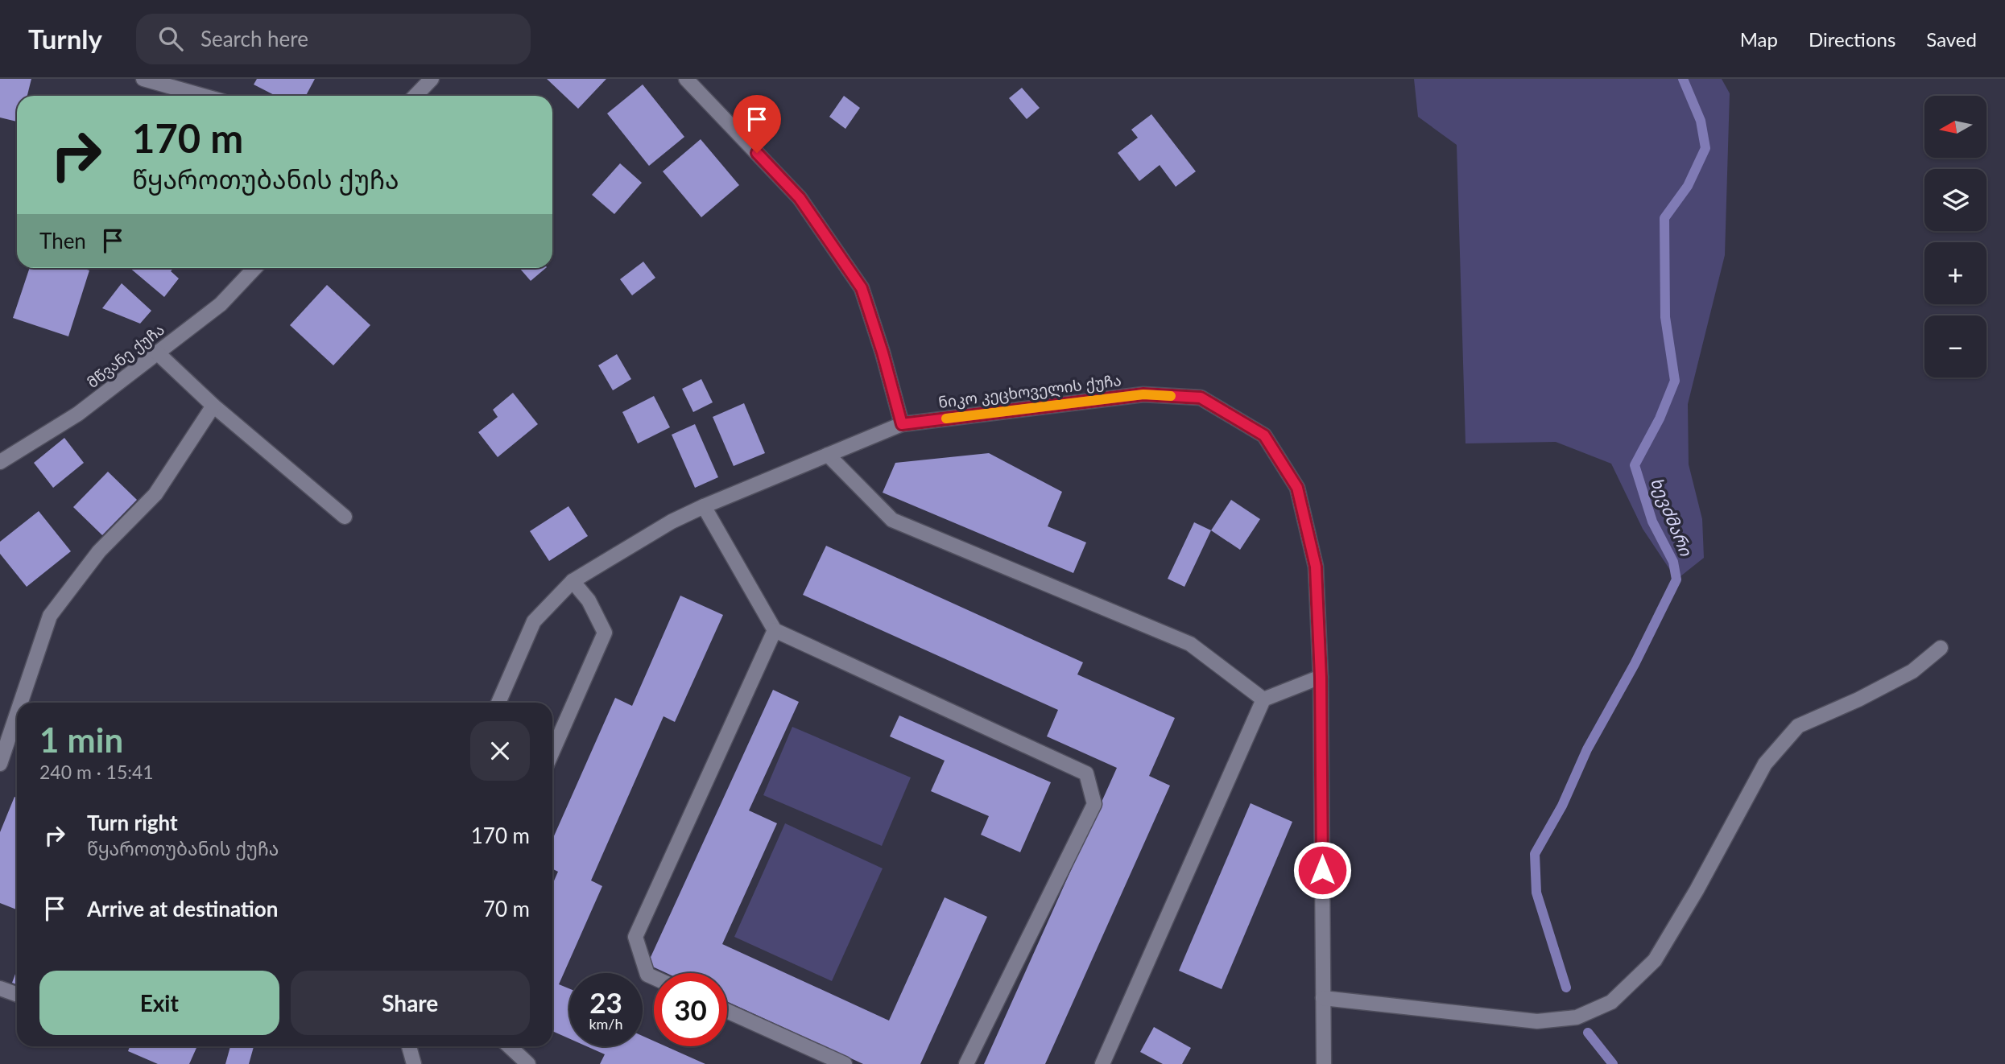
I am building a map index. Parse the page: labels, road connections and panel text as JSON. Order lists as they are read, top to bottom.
{
  "streets": {
    "street": ["მწვანე ქუჩა", "ნიკო კეცხოველის ქუჩა"]
  },
  "water": ["ხევძმარი"],
  "north": "left",
  "page": {
    "header": "Turnly",
    "search": "Search here",
    "nav": ["Map", "Directions", "Saved"],
    "map_buttons": ["+", "−"],
    "turn": ["170 m", "წყაროთუბანის ქუჩა"],
    "then": "Then",
    "heading": ["1 min", "240 m · 15:41"],
    "list": [
      {
        "name": "Turn right",
        "note": "წყაროთუბანის ქუჩა",
        "value": "170 m"
      },
      {
        "name": "Arrive at destination",
        "value": "70 m"
      }
    ],
    "buttons": ["Exit", "Share"],
    "speed": "23 km/h",
    "limit": "30"
  }
}
